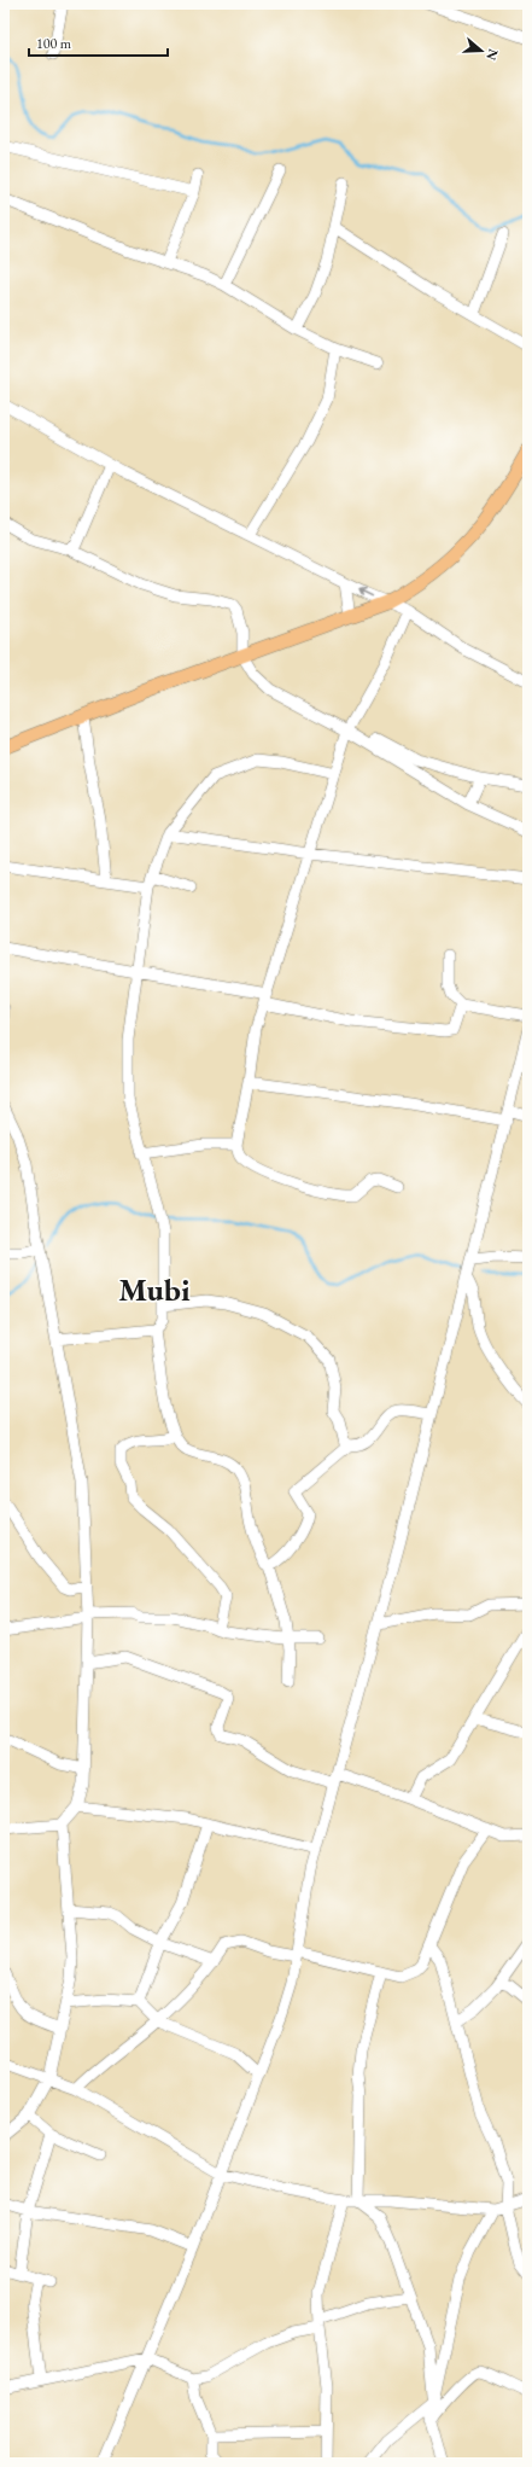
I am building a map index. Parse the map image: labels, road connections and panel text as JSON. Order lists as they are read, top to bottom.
{
  "districts": ["Mubi"],
  "scale_bar": "100 m",
  "north": "right"
}
